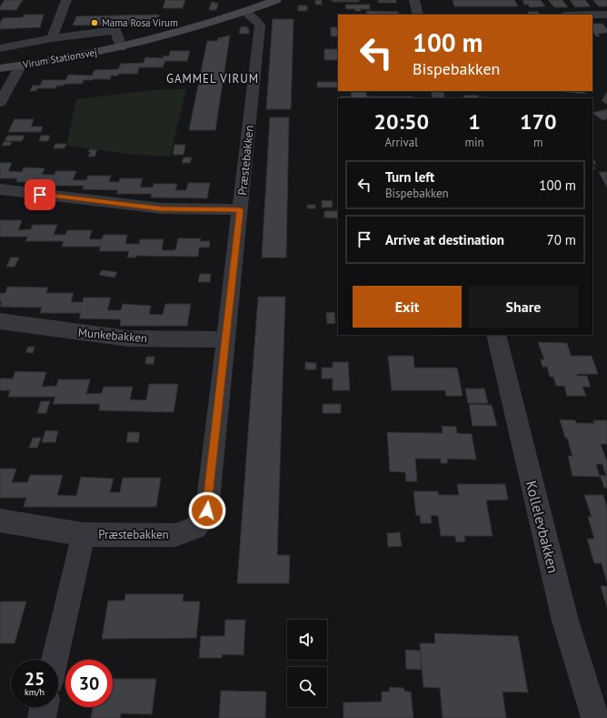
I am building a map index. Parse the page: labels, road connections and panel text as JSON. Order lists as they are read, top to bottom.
{
  "streets": {
    "street": [
      "Virum Stationsvej",
      "Præstebakken",
      "Munkebakken",
      "Kollelevbakken"
    ]
  },
  "crossings": [
    ["Virum Stationsvej", "Præstebakken"],
    ["Præstebakken", "Munkebakken"]
  ],
  "districts": ["GAMMEL VIRUM"],
  "places": ["Mama Rosa Virum"],
  "page": {
    "turn": ["100 m", "Bispebakken"],
    "eta": [
      "20:50",
      "Arrival",
      "1",
      "min",
      "170",
      "m"
    ],
    "list": [
      {
        "name": "Turn left",
        "note": "Bispebakken",
        "value": "100 m"
      },
      {
        "name": "Arrive at destination",
        "value": "70 m"
      }
    ],
    "buttons": ["Exit", "Share"],
    "speed": "25 km/h",
    "limit": "30"
  }
}
